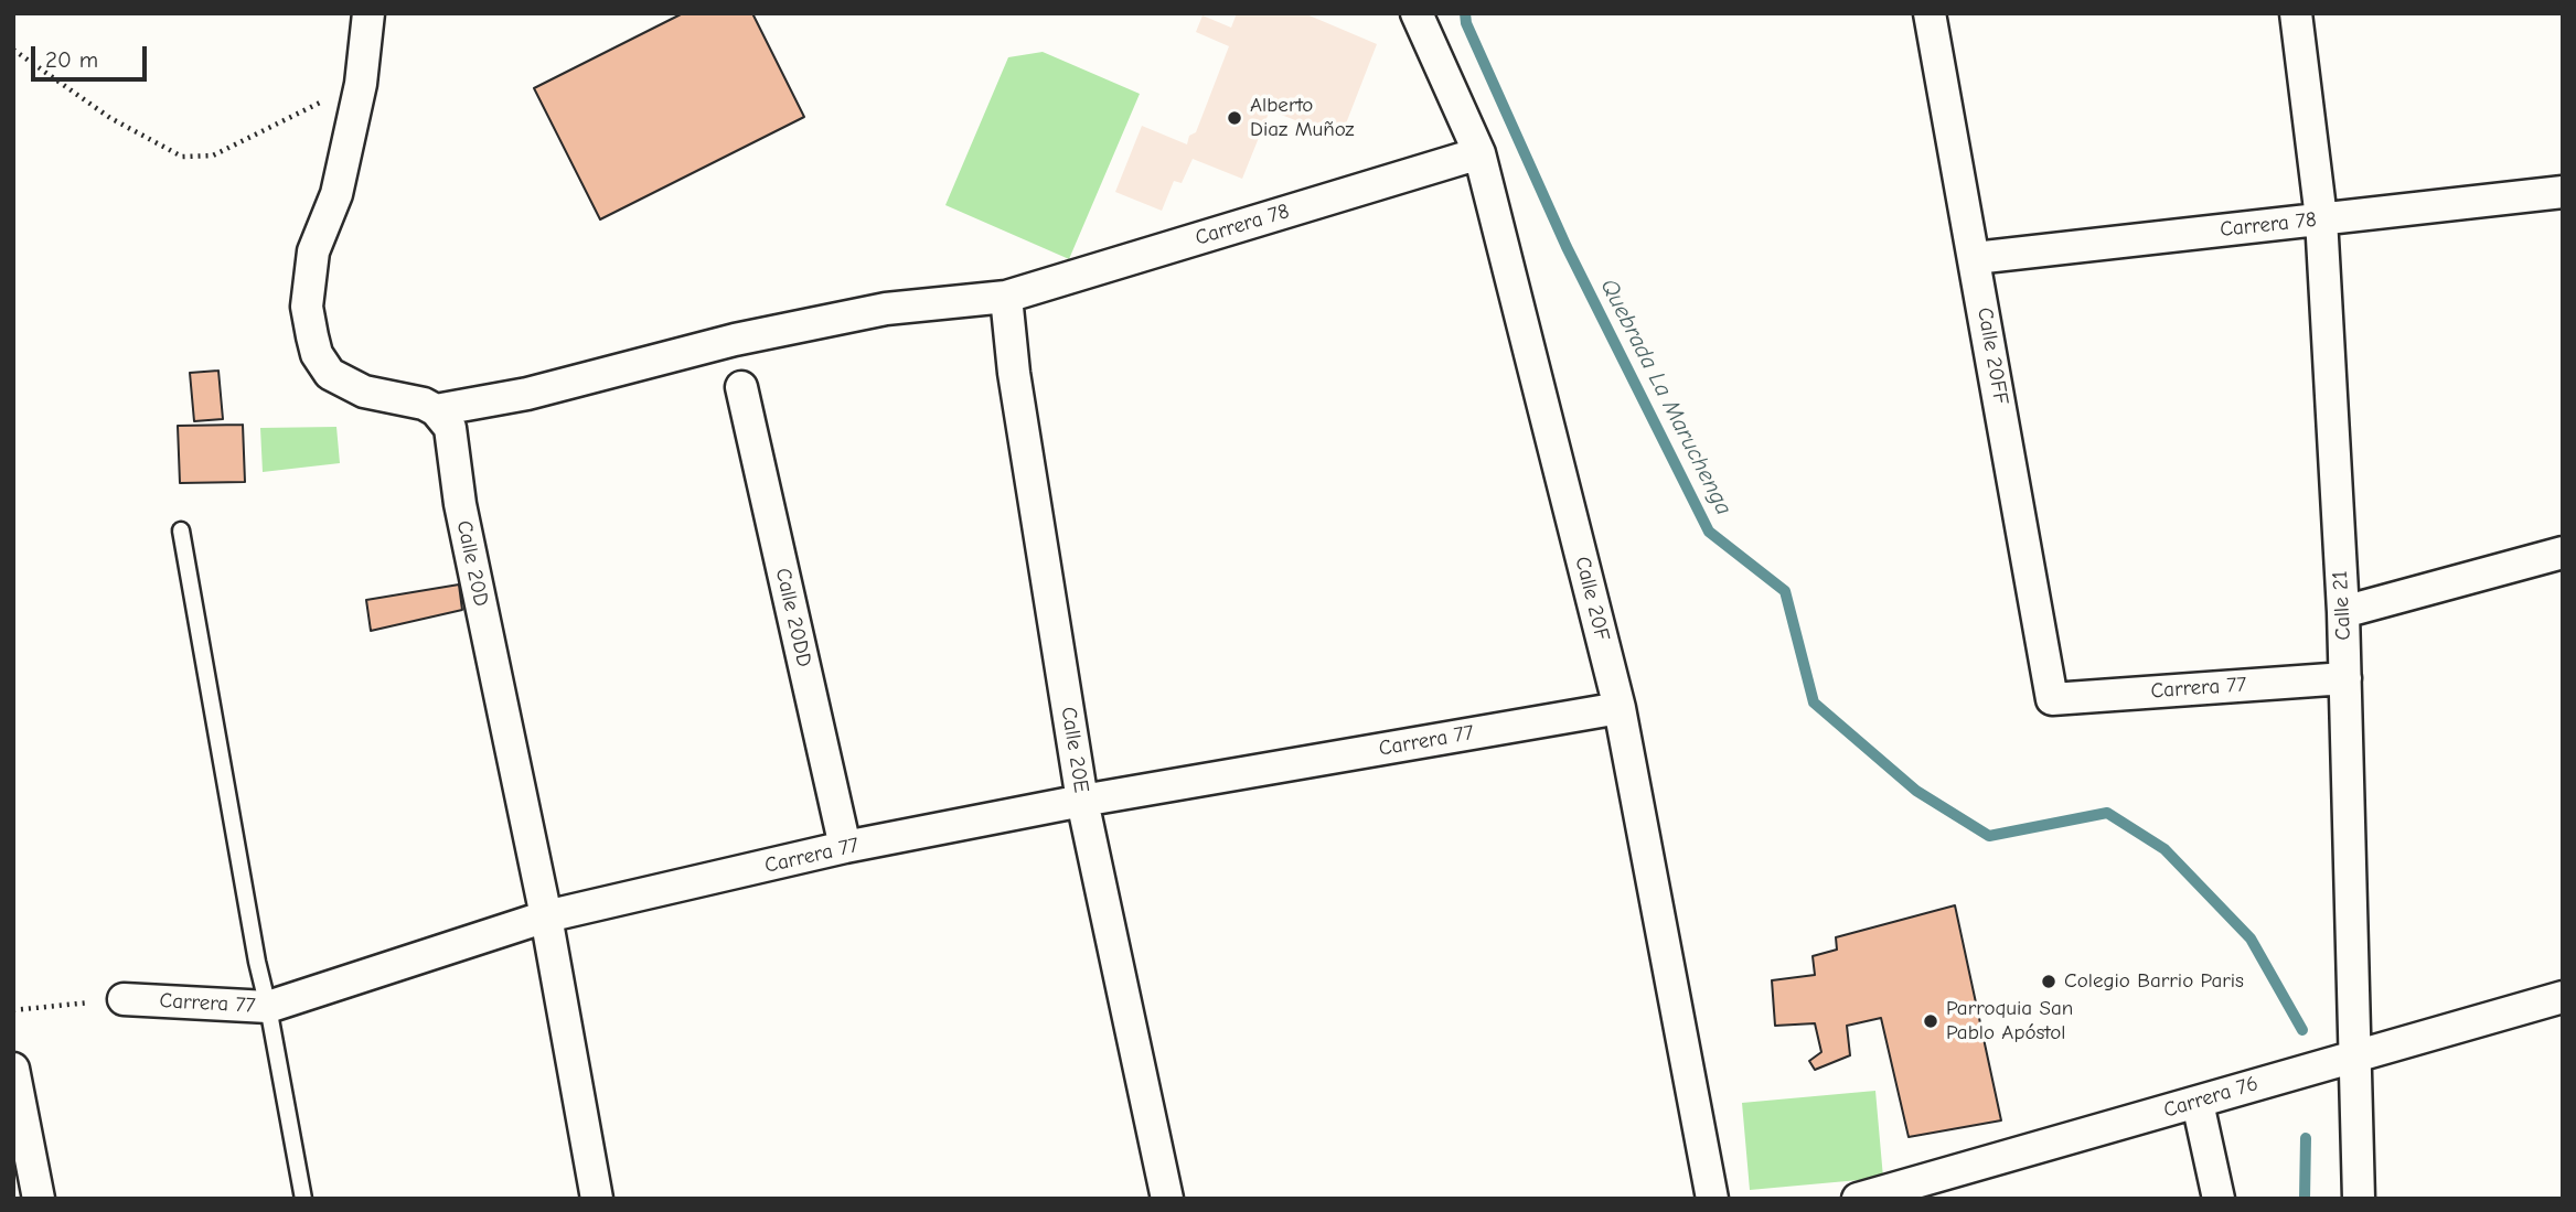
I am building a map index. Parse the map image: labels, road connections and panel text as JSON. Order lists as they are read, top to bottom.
{
  "streets": {
    "street": [
      "Carrera 78",
      "Calle 20FF",
      "Calle 20D",
      "Calle 20F",
      "Calle 21",
      "Calle 20DD",
      "Carrera 77",
      "Calle 20E",
      "Carrera 76"
    ]
  },
  "crossings": [
    ["Carrera 78", "Calle 20FF"],
    ["Carrera 78", "Calle 20D"],
    ["Carrera 78", "Calle 20F"],
    ["Carrera 78", "Calle 21"],
    ["Carrera 78", "Calle 20E"],
    ["Calle 20FF", "Carrera 77"],
    ["Calle 20D", "Carrera 77"],
    ["Calle 20F", "Carrera 77"],
    ["Calle 21", "Carrera 77"],
    ["Calle 21", "Carrera 76"],
    ["Calle 20DD", "Carrera 77"],
    ["Carrera 77", "Calle 20E"]
  ],
  "water": ["Quebrada La Maruchenga"],
  "places": ["Alberto Diaz Muñoz", "Colegio Barrio Paris", "Parroquia San Pablo Apóstol"],
  "scale_bar": "20 m"
}
